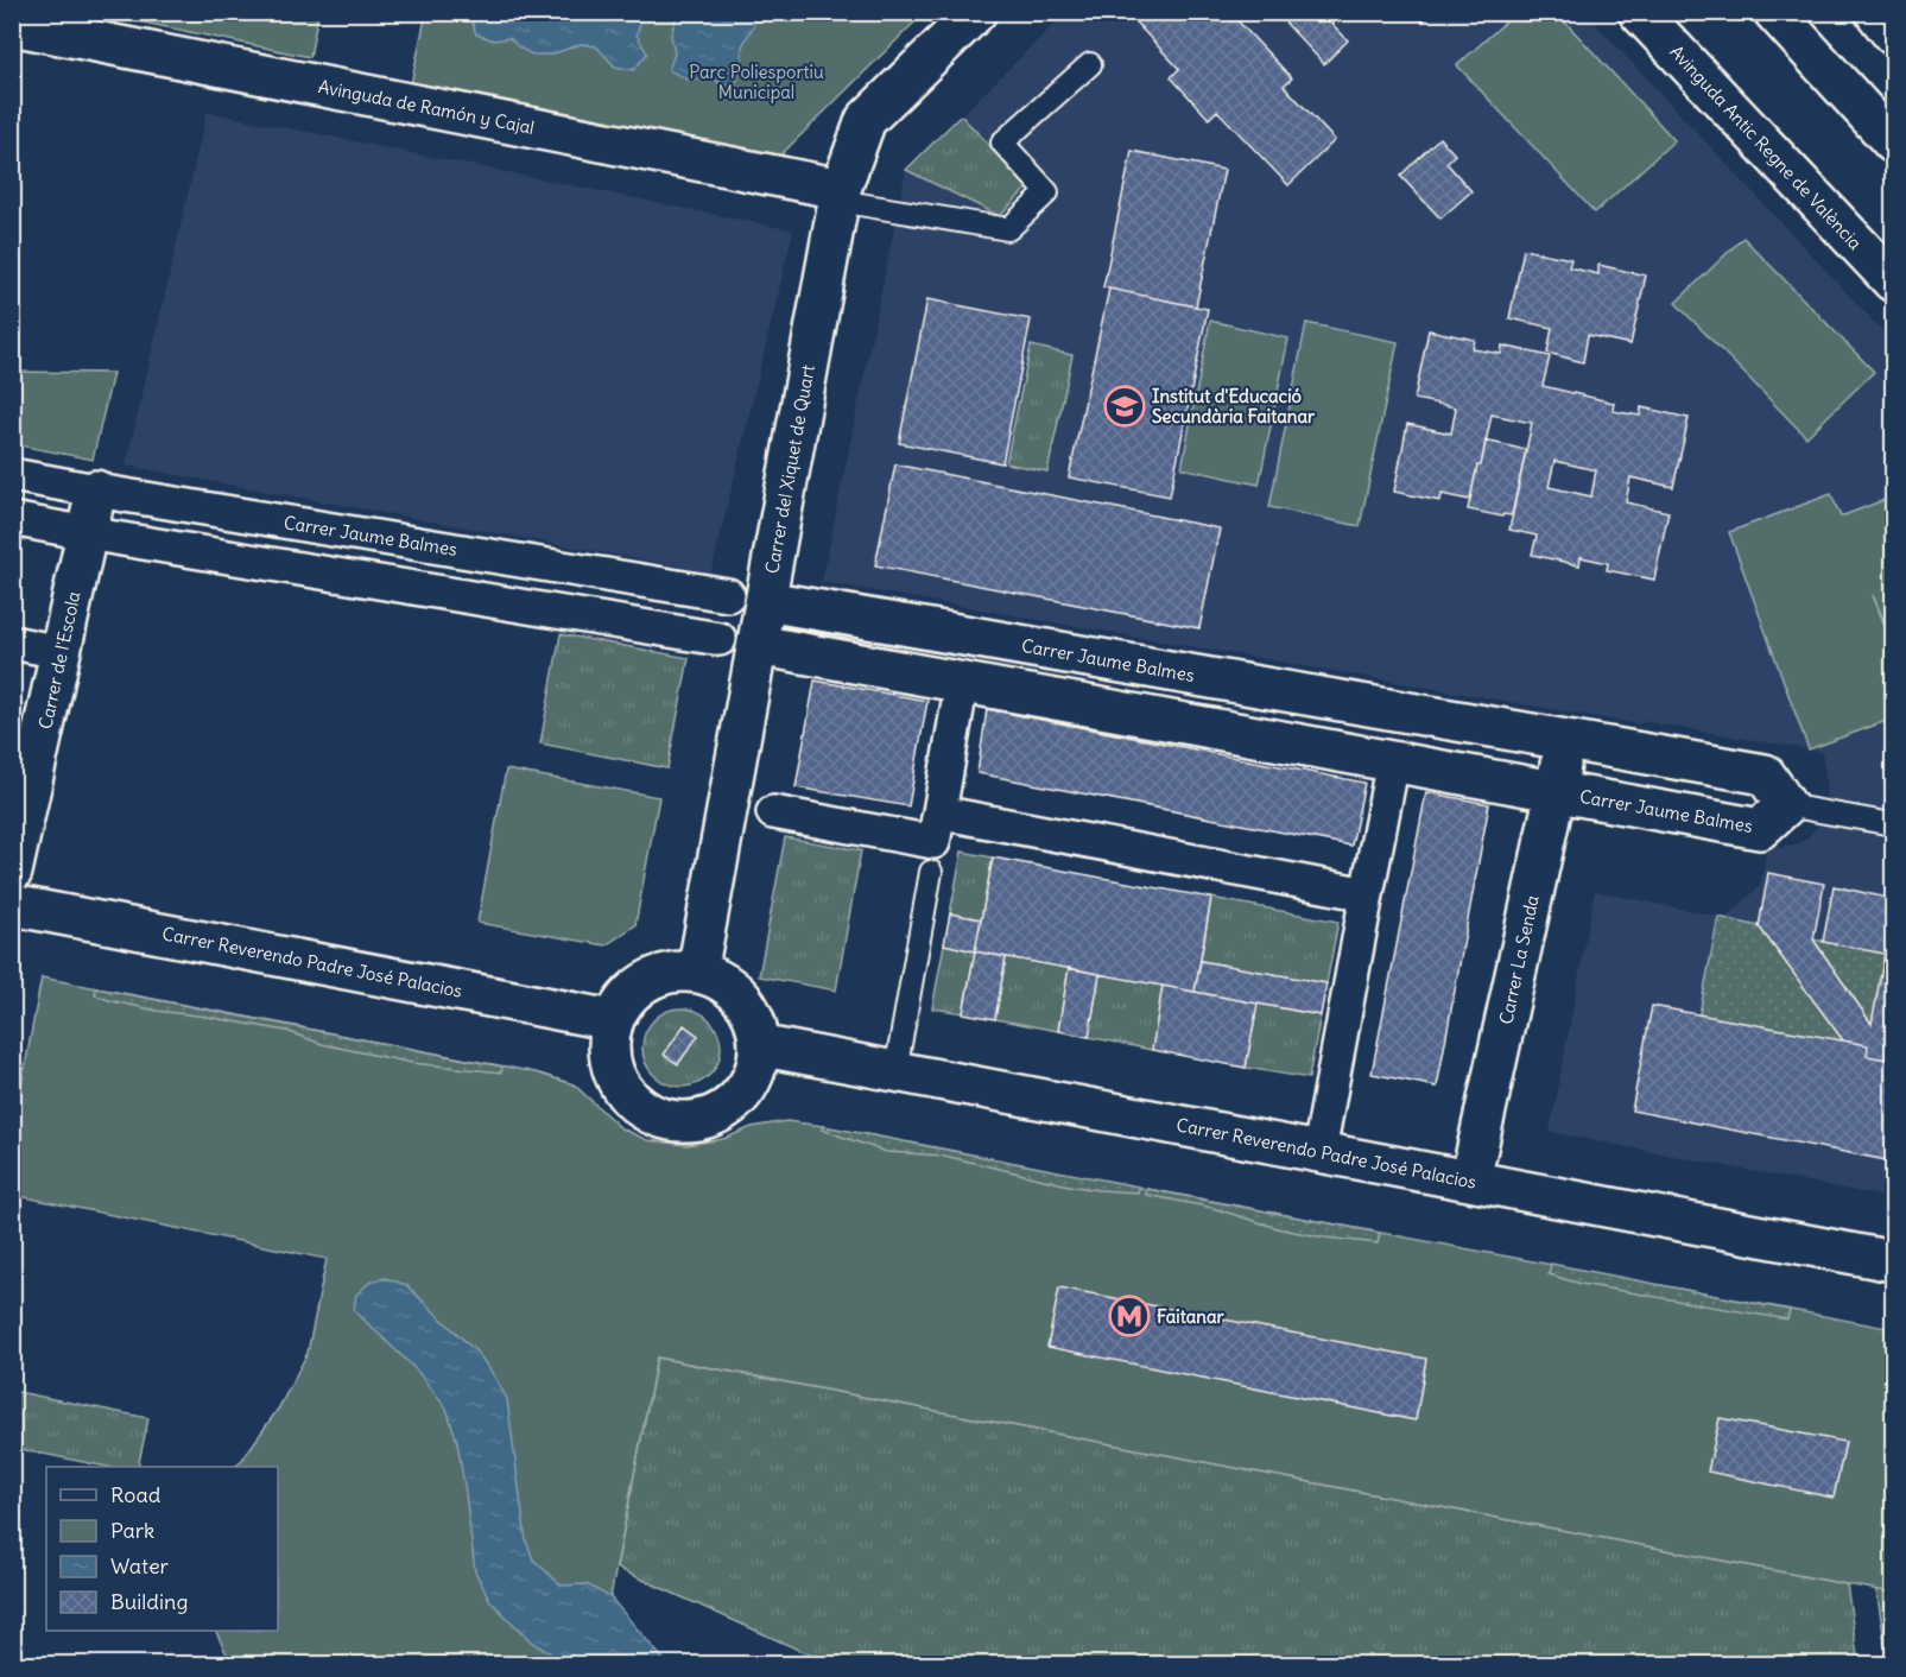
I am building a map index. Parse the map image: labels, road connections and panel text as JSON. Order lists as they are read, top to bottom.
{
  "streets": {
    "main road": [
      "Avinguda de Ramón y Cajal",
      "Avinguda Antic Regne de València",
      "Carrer del Xiquet de Quart",
      "Carrer Jaume Balmes",
      "Carrer de l'Escola",
      "Carrer La Senda",
      "Carrer Reverendo Padre José Palacios"
    ]
  },
  "crossings": [
    ["Avinguda de Ramón y Cajal", "Carrer del Xiquet de Quart"],
    ["Carrer del Xiquet de Quart", "Carrer Jaume Balmes"],
    ["Carrer del Xiquet de Quart", "Carrer Reverendo Padre José Palacios"],
    ["Carrer Jaume Balmes", "Carrer de l'Escola"],
    ["Carrer Jaume Balmes", "Carrer La Senda"],
    ["Carrer La Senda", "Carrer Reverendo Padre José Palacios"]
  ],
  "parks": ["Parc Poliesportiu Municipal"],
  "places": {
    "school or university": ["Institut d'Educació Secundària Faitanar"],
    "metro station": ["Faitanar"]
  },
  "legend": [
    "Road",
    "Park",
    "Water",
    "Building"
  ]
}
